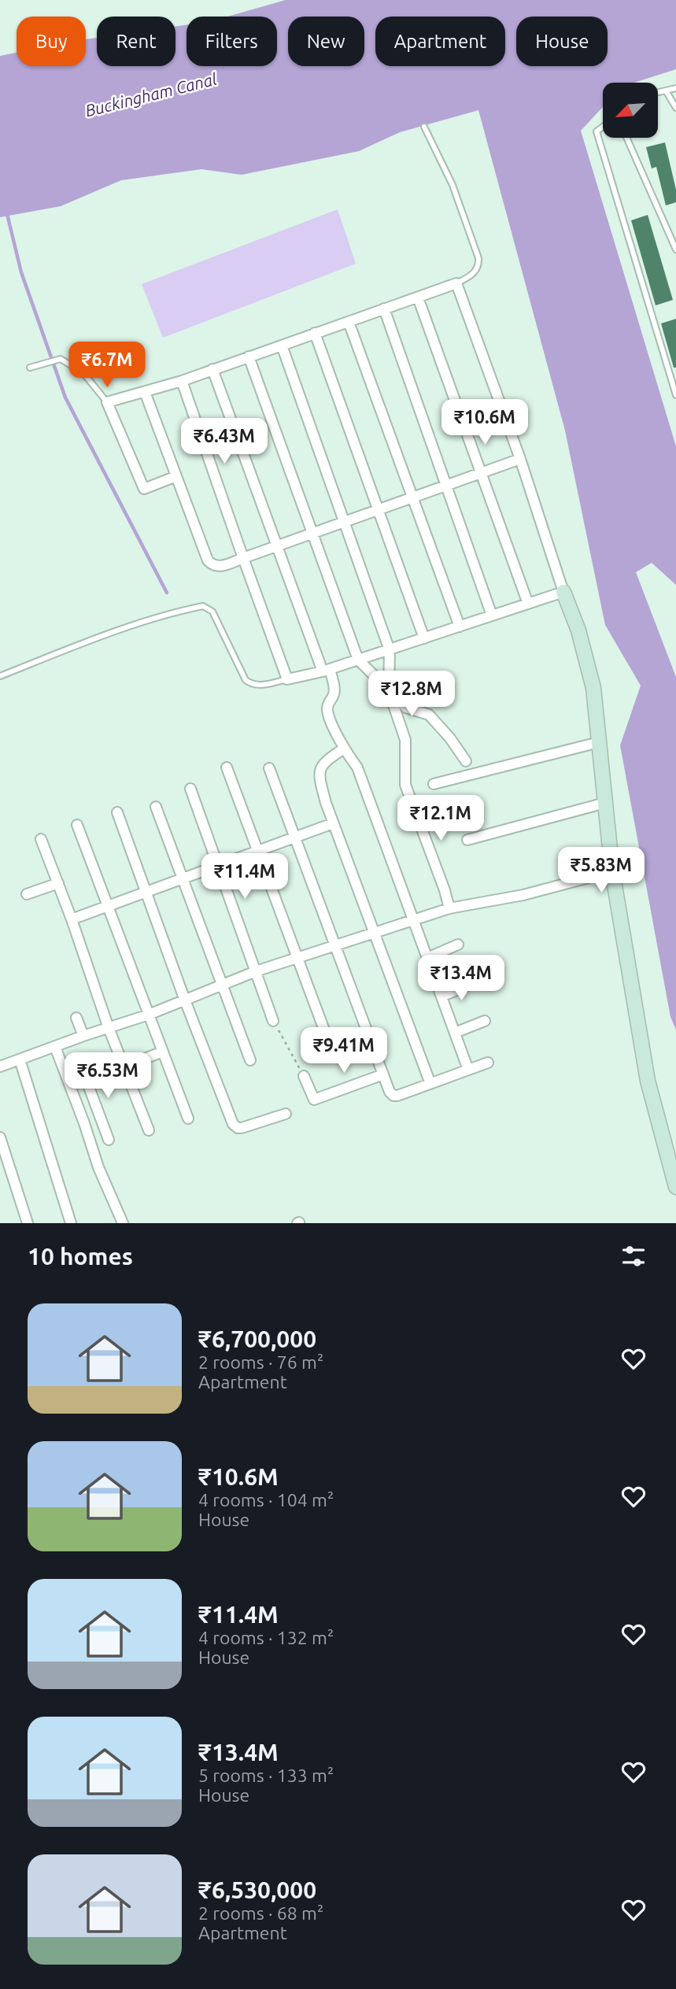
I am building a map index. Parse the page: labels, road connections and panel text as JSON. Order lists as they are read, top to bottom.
{
  "water": ["Buckingham Canal"],
  "north": "bottom left",
  "page": {
    "chip": [
      "Buy",
      "Rent",
      "Filters",
      "New",
      "Apartment",
      "House"
    ],
    "price": [
      "₹6.7M",
      "₹10.6M",
      "₹6.43M",
      "₹12.8M",
      "₹12.1M",
      "₹5.83M",
      "₹11.4M",
      "₹13.4M",
      "₹9.41M",
      "₹6.53M"
    ],
    "heading": "10 homes",
    "list": [
      {
        "name": "₹6,700,000",
        "note": "2 rooms · 76 m² · Apartment"
      },
      {
        "name": "₹10.6M",
        "note": "4 rooms · 104 m² · House"
      },
      {
        "name": "₹11.4M",
        "note": "4 rooms · 132 m² · House"
      },
      {
        "name": "₹13.4M",
        "note": "5 rooms · 133 m² · House"
      },
      {
        "name": "₹6,530,000",
        "note": "2 rooms · 68 m² · Apartment"
      }
    ]
  }
}
